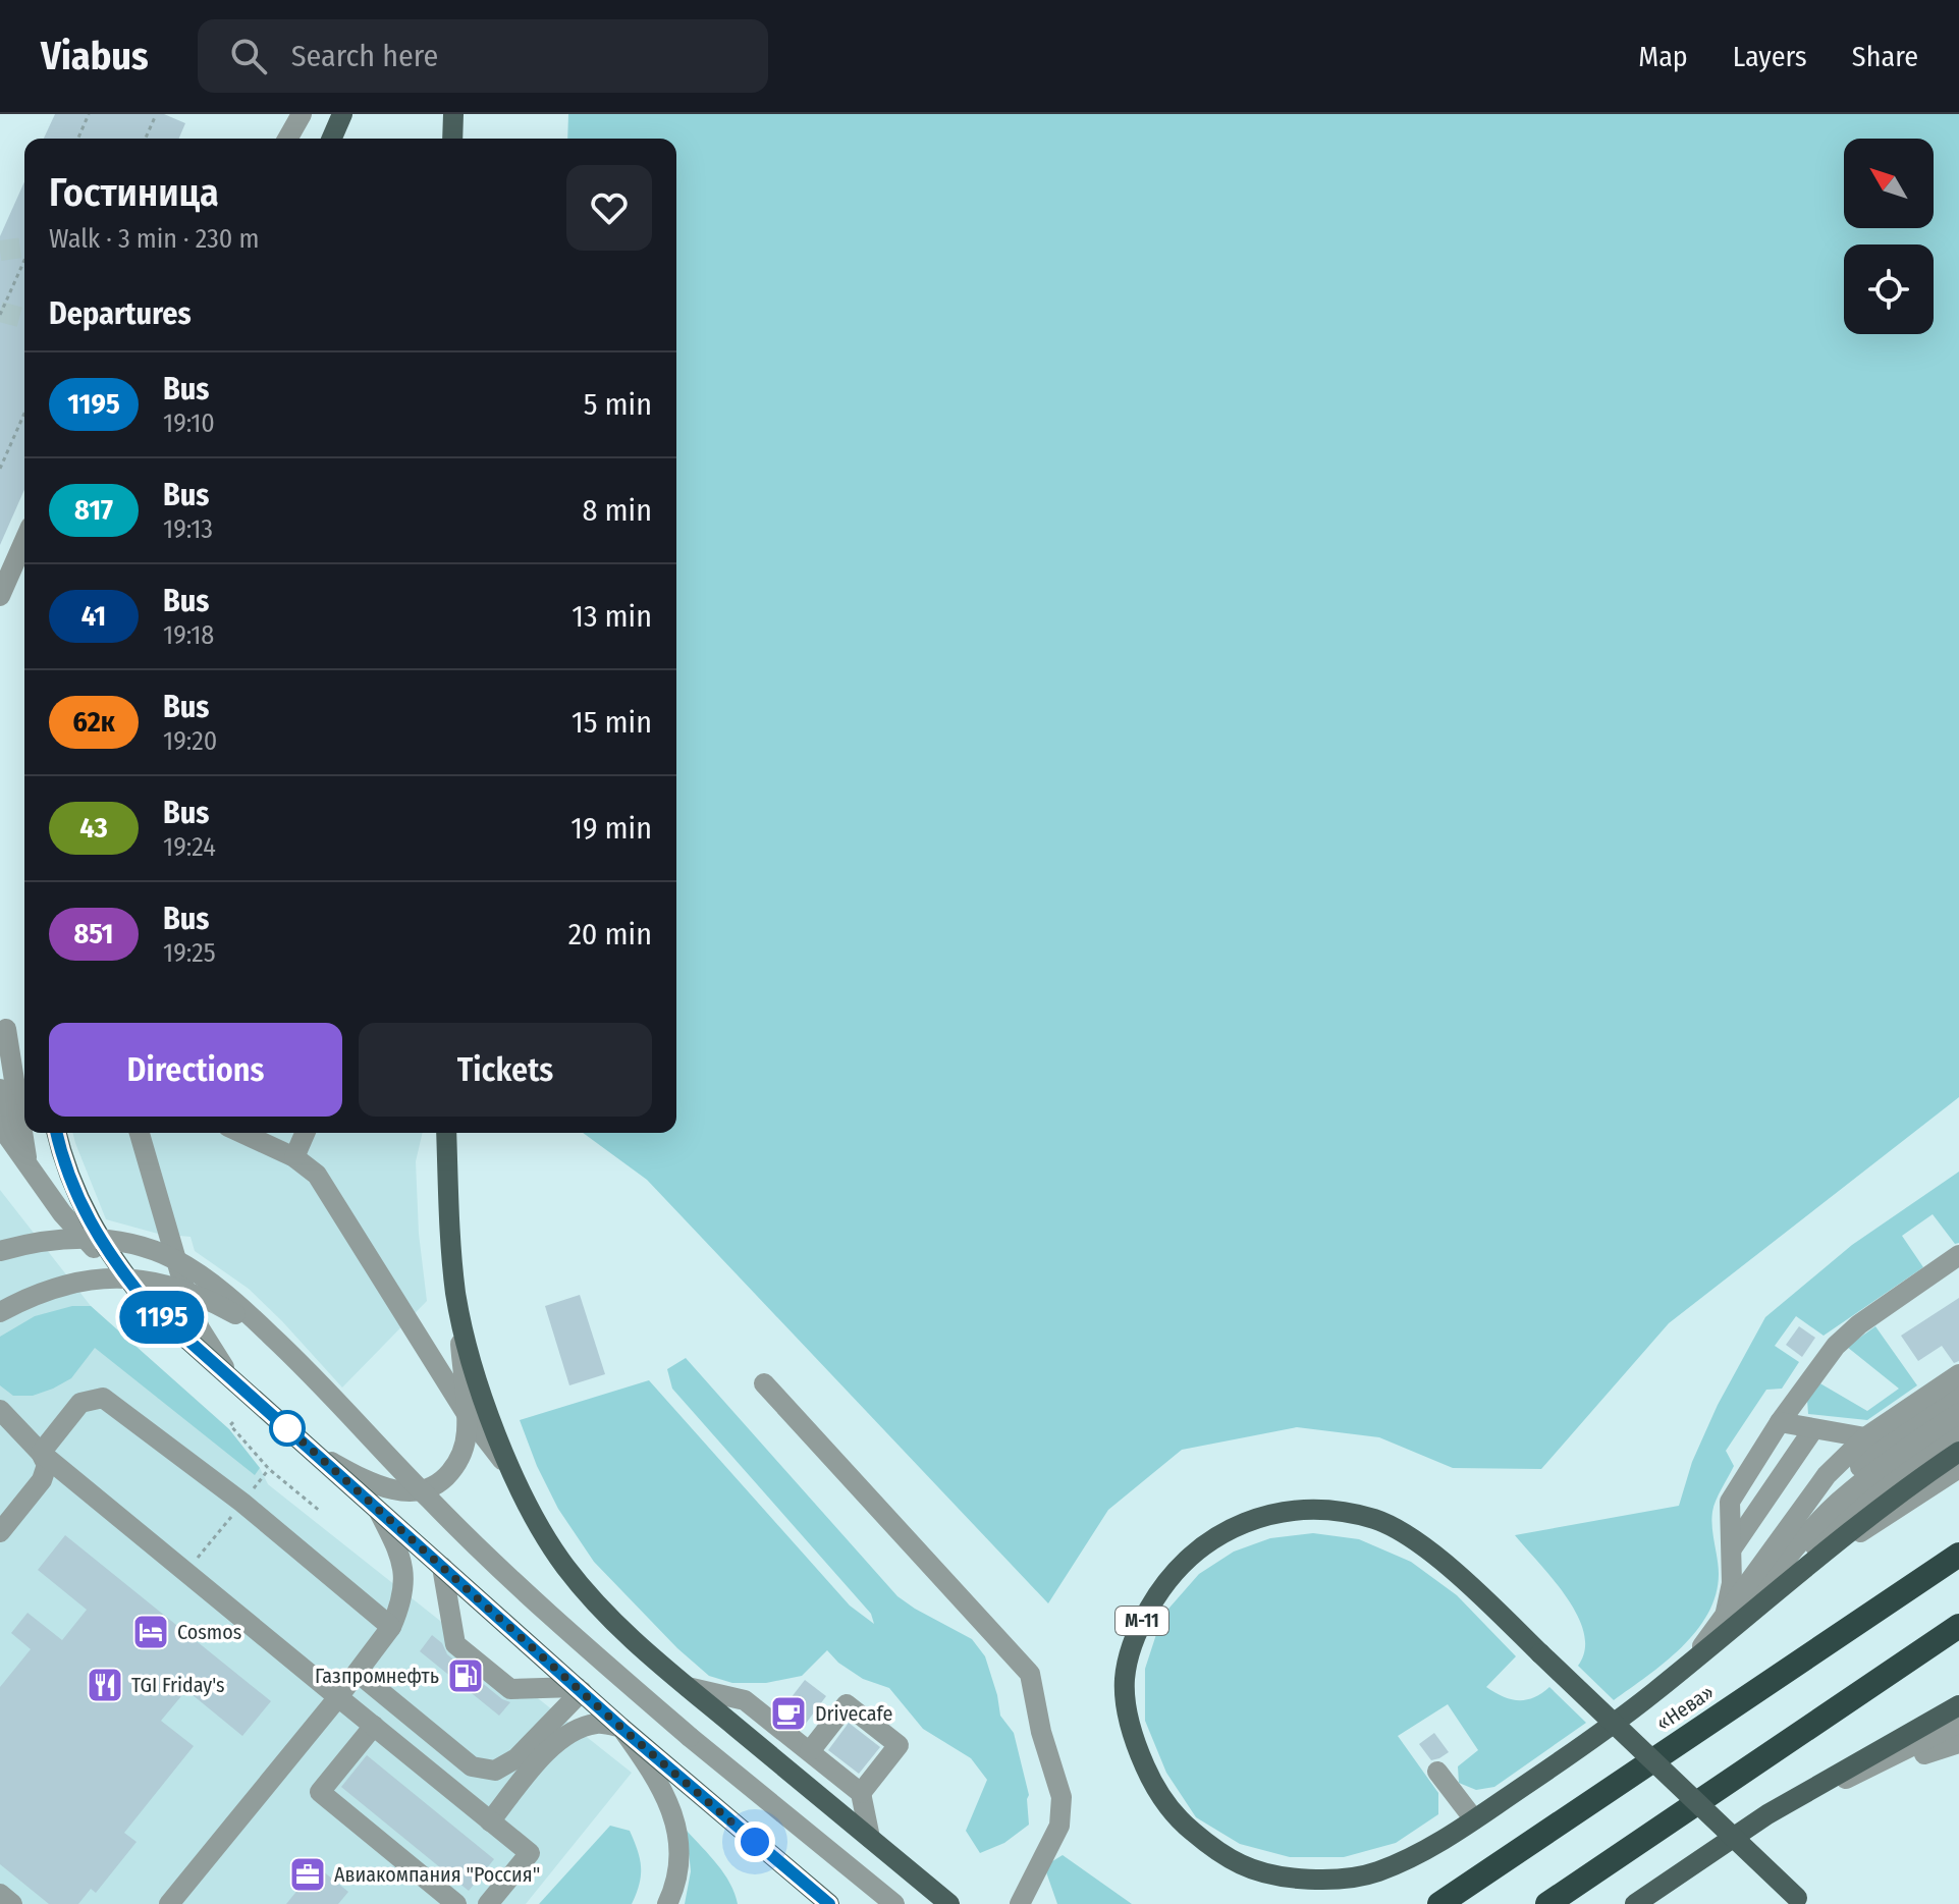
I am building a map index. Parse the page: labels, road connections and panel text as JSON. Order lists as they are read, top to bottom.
{
  "streets": {
    "highway": ["«Нева»"],
    "main road": ["М-11"]
  },
  "places": {
    "hotel": ["Cosmos"],
    "fuel station": ["Газпромнефть"],
    "restaurant": ["TGI Friday's"],
    "cafe": ["Drivecafe"],
    "office": ["Авиакомпания \"Россия\""]
  },
  "lines": ["bus line 1195"],
  "north": "top left",
  "page": {
    "header": "Viabus",
    "search": "Search here",
    "nav": ["Map", "Layers", "Share"],
    "on_map": "1195",
    "heading": [
      ["Гостиница", "Walk · 3 min · 230 m"],
      "Departures"
    ],
    "list": [
      {
        "mark": "1195",
        "name": "Bus",
        "note": "19:10",
        "value": "5 min"
      },
      {
        "mark": "817",
        "name": "Bus",
        "note": "19:13",
        "value": "8 min"
      },
      {
        "mark": "41",
        "name": "Bus",
        "note": "19:18",
        "value": "13 min"
      },
      {
        "mark": "62к",
        "name": "Bus",
        "note": "19:20",
        "value": "15 min"
      },
      {
        "mark": "43",
        "name": "Bus",
        "note": "19:24",
        "value": "19 min"
      },
      {
        "mark": "851",
        "name": "Bus",
        "note": "19:25",
        "value": "20 min"
      }
    ],
    "buttons": ["Directions", "Tickets"]
  }
}
